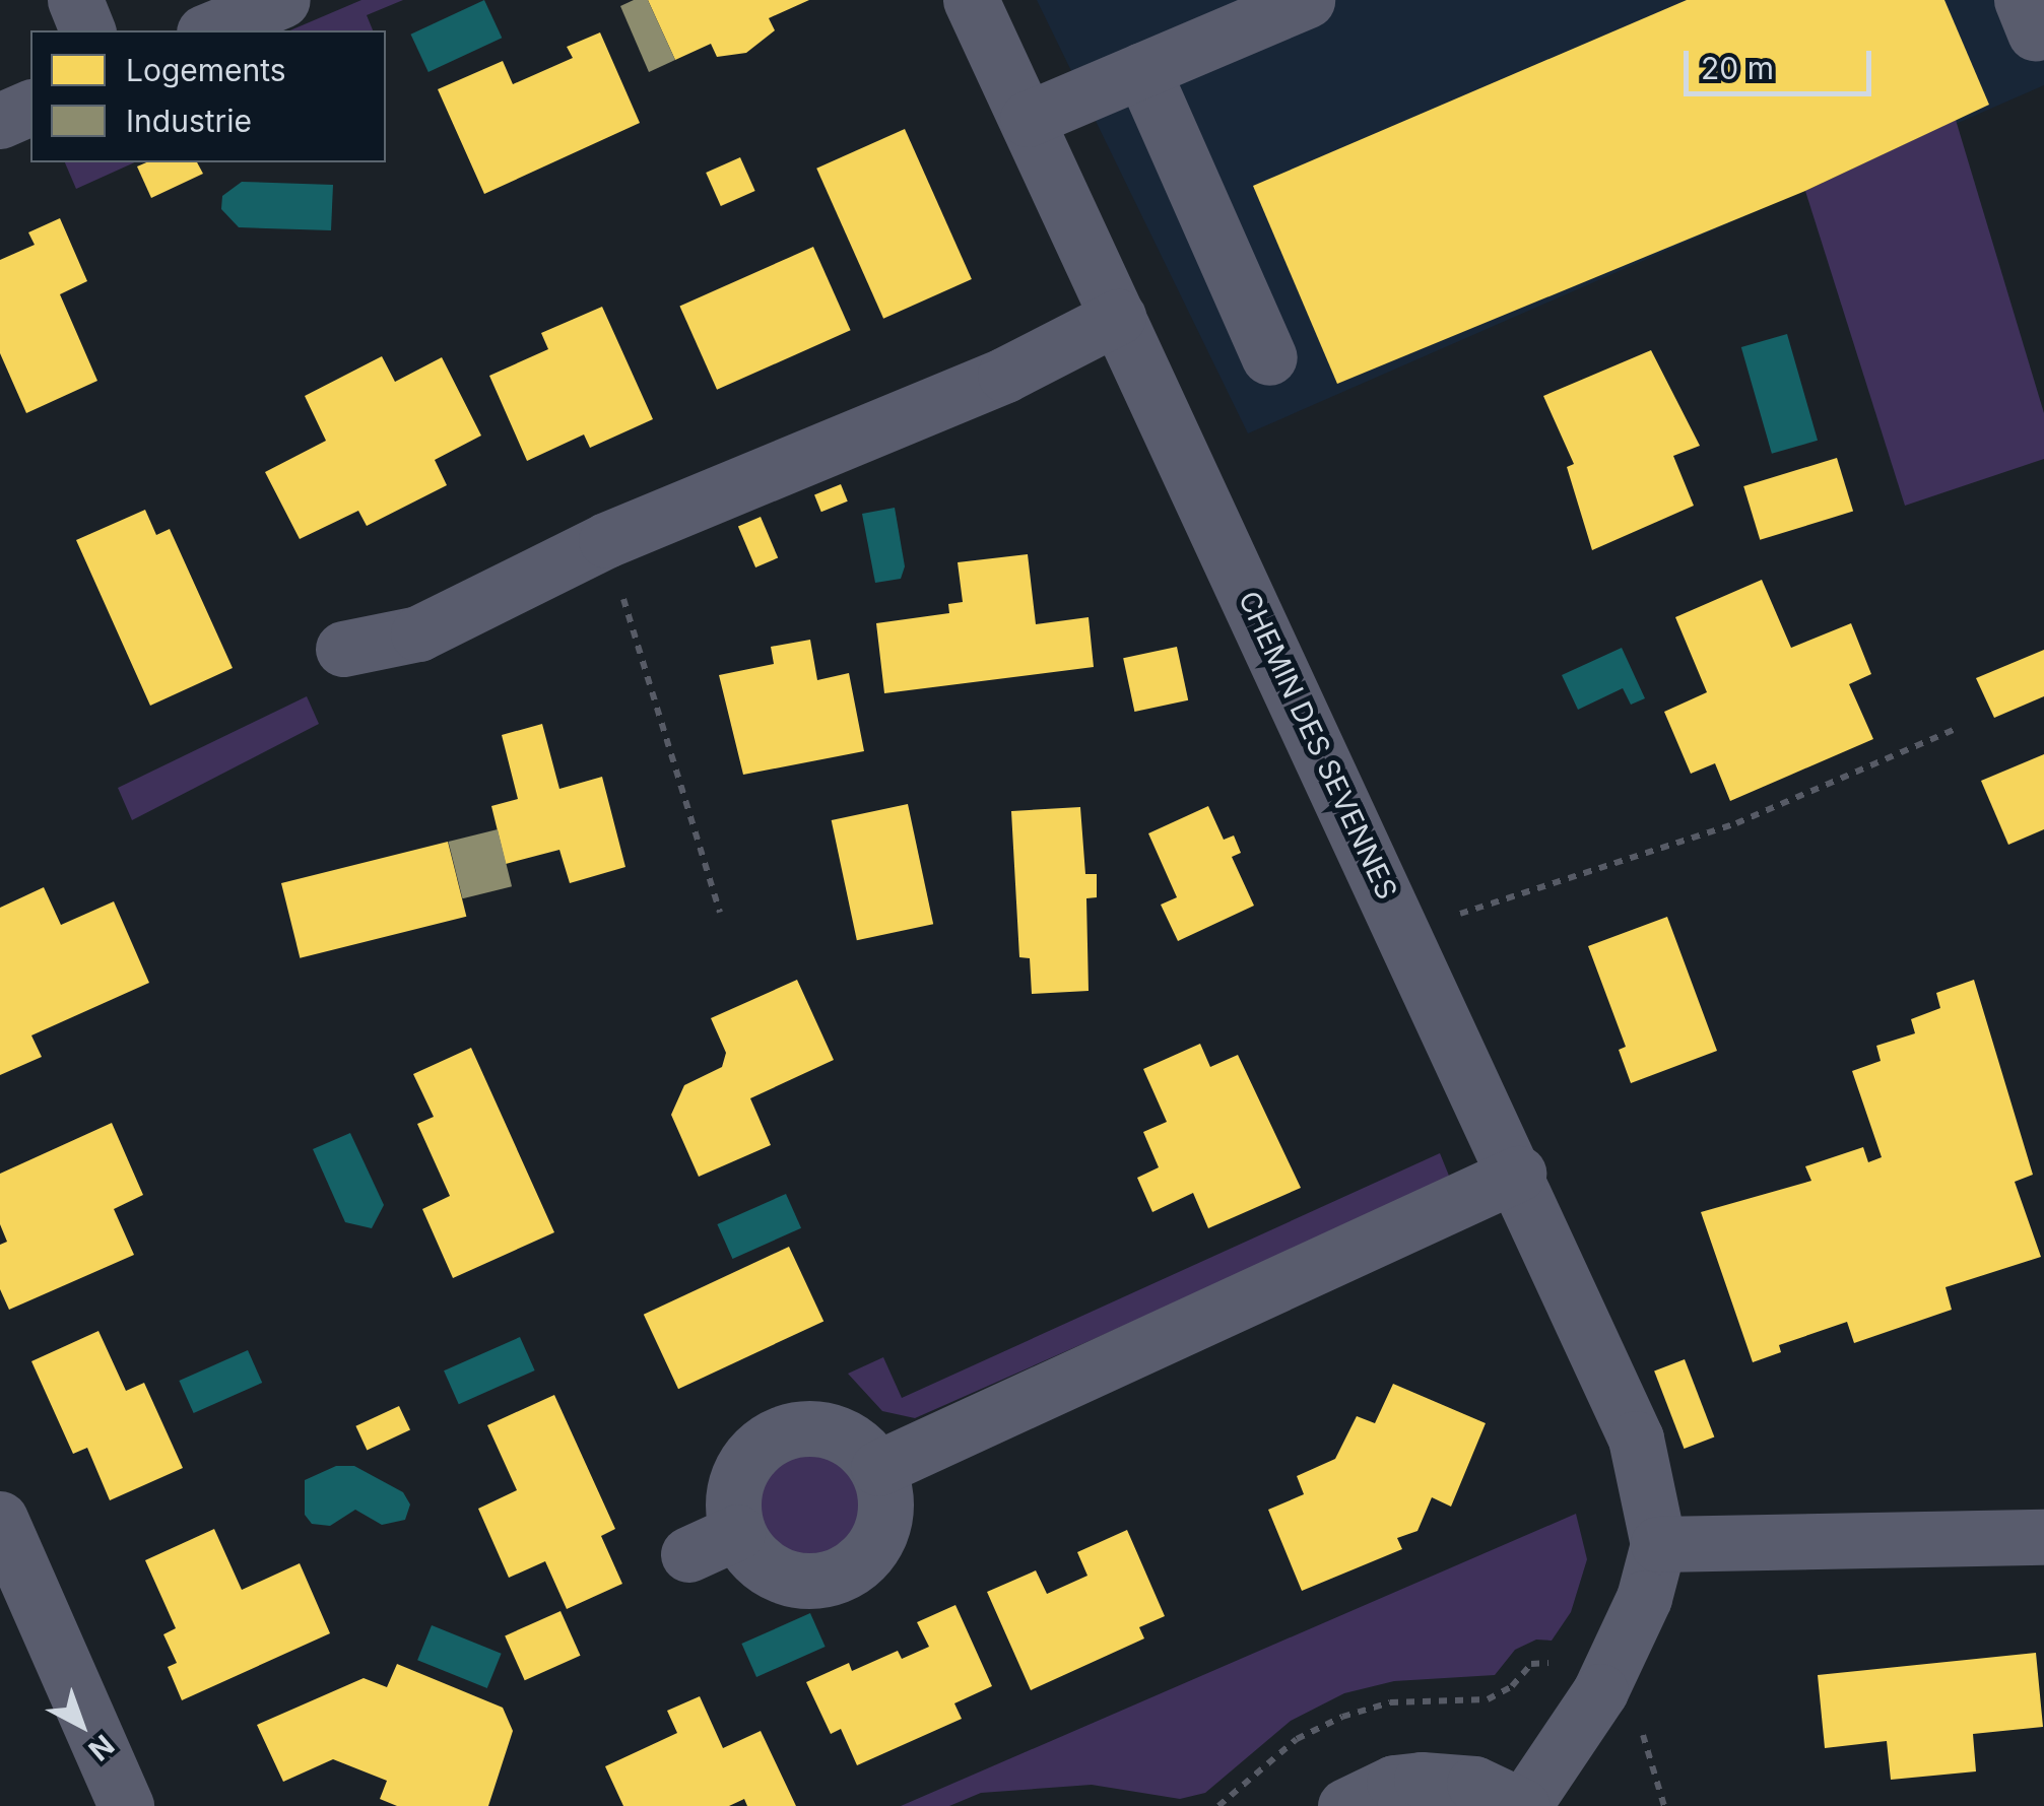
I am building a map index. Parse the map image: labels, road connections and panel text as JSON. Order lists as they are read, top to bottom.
{
  "streets": {
    "street": ["CHEMIN DES SEVENNES"]
  },
  "legend": ["Logements", "Industrie"],
  "scale_bar": "20 m",
  "north": "bottom right"
}
